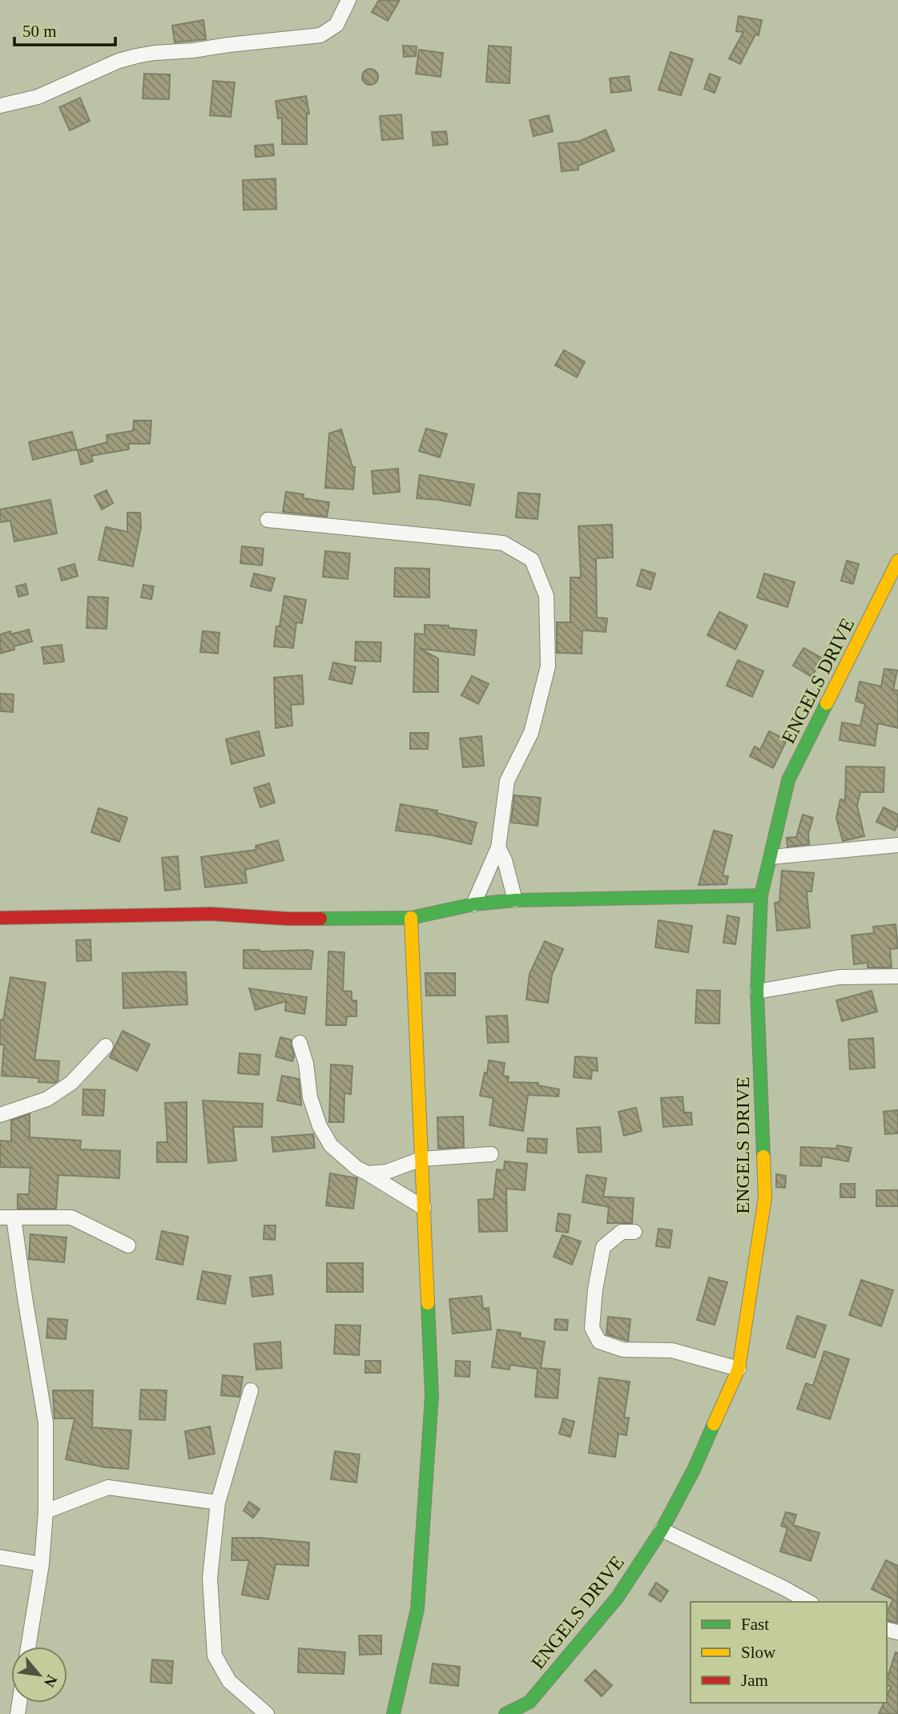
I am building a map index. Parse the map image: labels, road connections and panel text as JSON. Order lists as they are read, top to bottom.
{
  "streets": {
    "street": ["ENGELS DRIVE"]
  },
  "legend": ["Fast", "Slow", "Jam"],
  "scale_bar": "50 m",
  "north": "bottom right"
}
